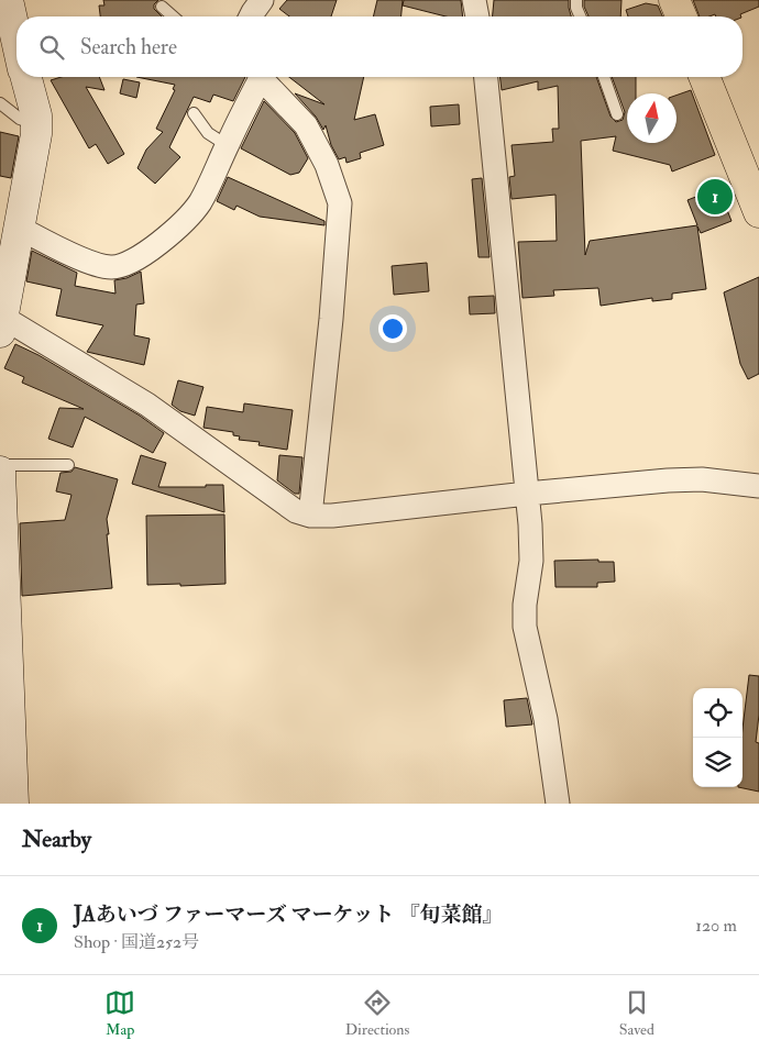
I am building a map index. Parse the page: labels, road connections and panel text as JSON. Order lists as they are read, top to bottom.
{
  "north": "top",
  "page": {
    "search": "Search here",
    "pins": "1",
    "heading": "Nearby",
    "list": [
      {
        "mark": "1",
        "name": "JAあいづ ファーマーズ マーケット 『旬菜館』",
        "note": "Shop · 国道252号",
        "value": "120 m"
      }
    ],
    "nav": ["Map", "Directions", "Saved"]
  }
}
